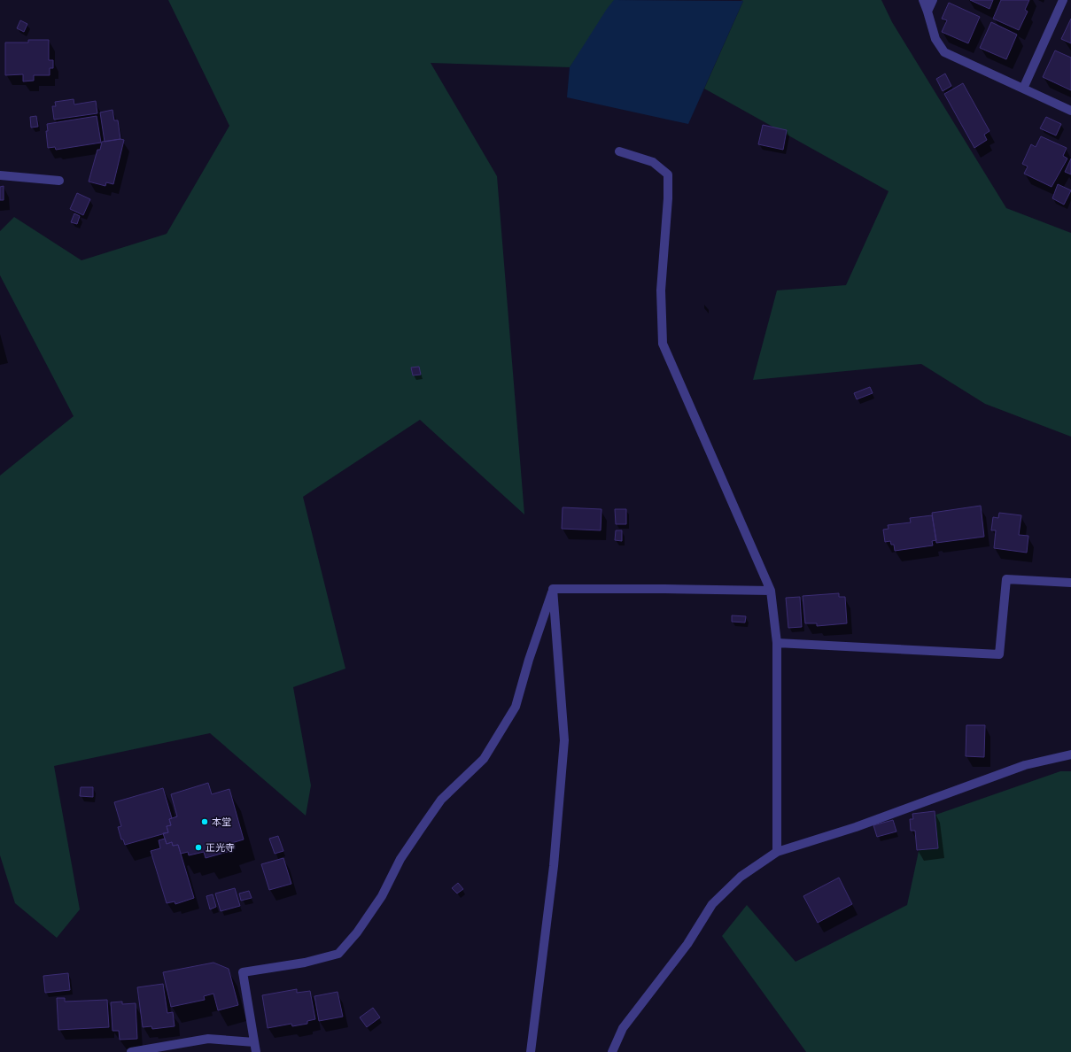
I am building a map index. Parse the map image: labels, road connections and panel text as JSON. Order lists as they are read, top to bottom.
{
  "places": ["本堂", "正光寺"]
}
